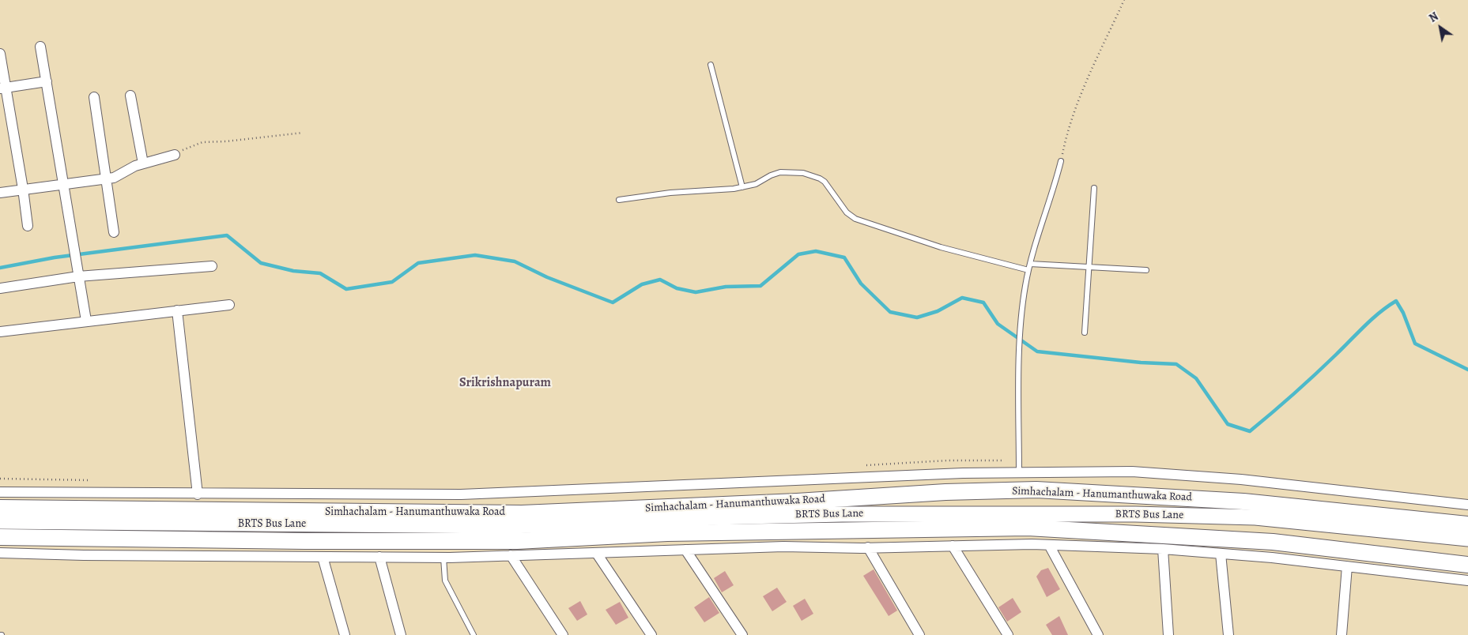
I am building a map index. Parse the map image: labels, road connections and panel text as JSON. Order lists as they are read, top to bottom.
{
  "streets": {
    "main road": ["Simhachalam - Hanumanthuwaka Road"],
    "street": ["BRTS Bus Lane"]
  },
  "districts": ["Srikrishnapuram"],
  "north": "top left"
}
